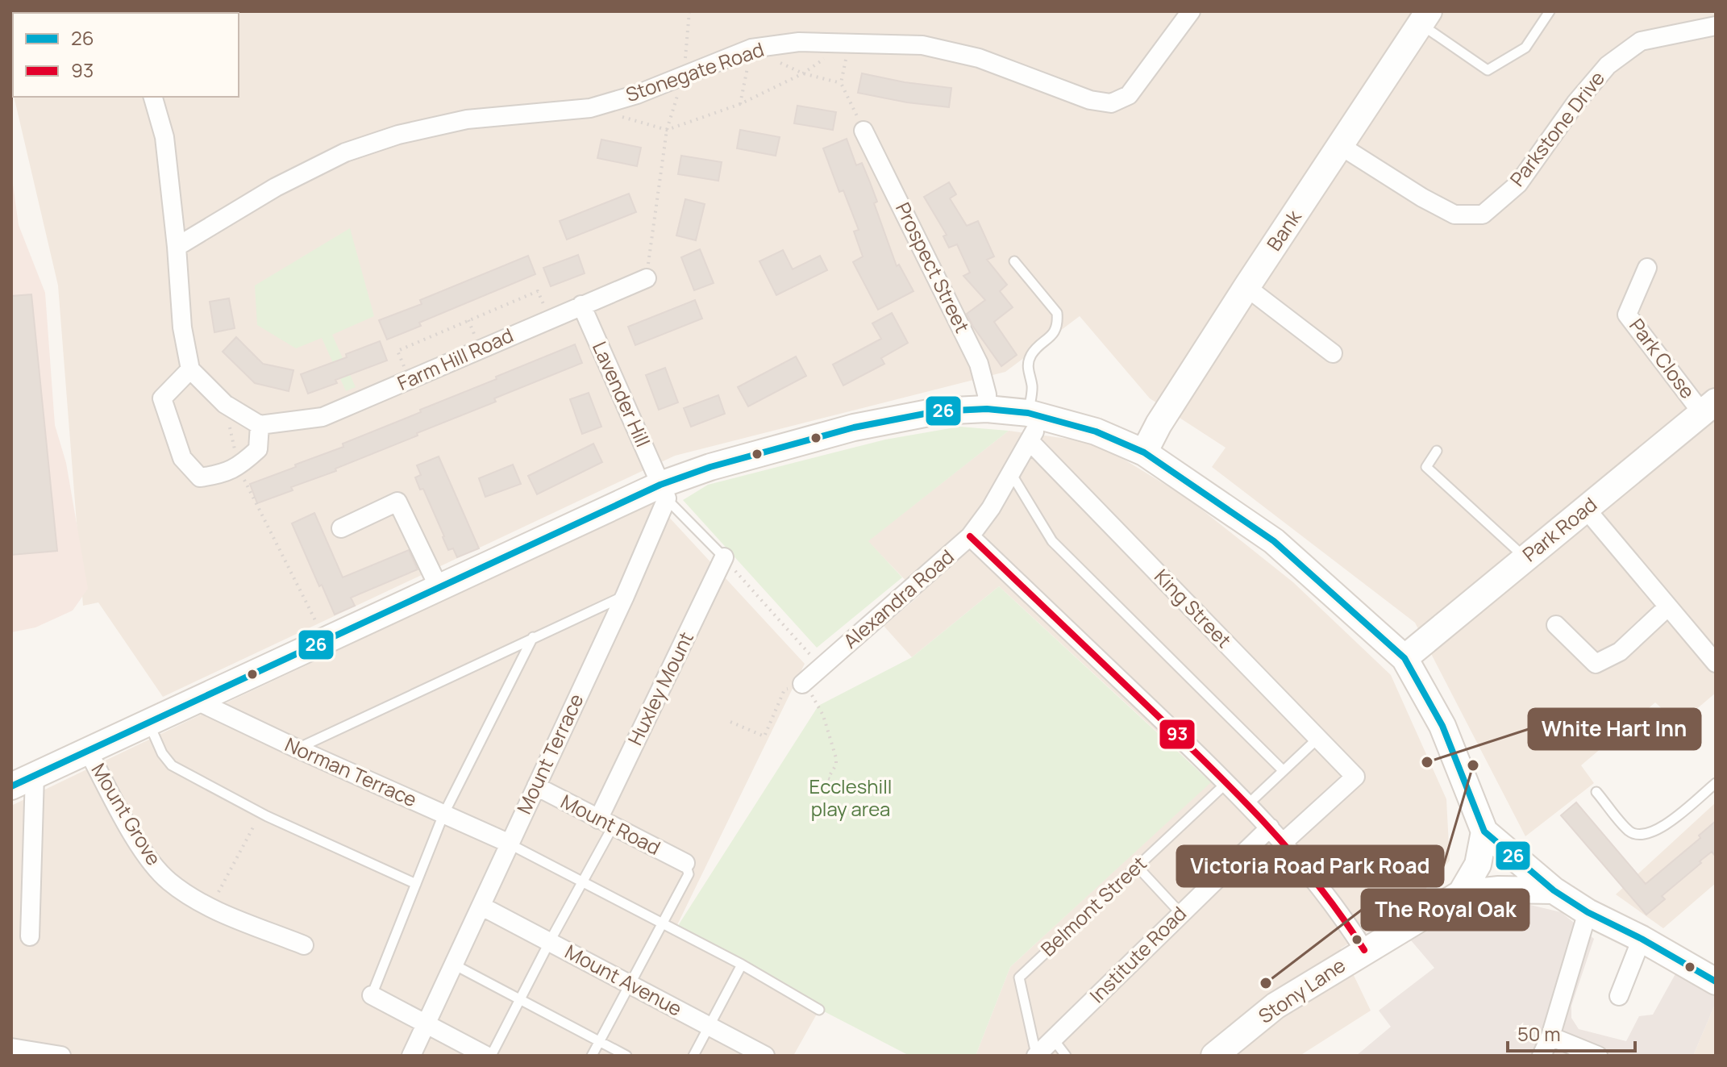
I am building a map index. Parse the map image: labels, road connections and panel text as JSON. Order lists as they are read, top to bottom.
{
  "streets": {
    "street": [
      "Stonegate Road",
      "Parkstone Drive",
      "Bank",
      "Prospect Street",
      "Park Close",
      "Farm Hill Road",
      "Lavender Hill",
      "Park Road",
      "Alexandra Road",
      "King Street",
      "Huxley Mount",
      "Mount Terrace",
      "Norman Terrace",
      "Mount Grove",
      "Mount Road",
      "Institute Road",
      "Mount Avenue",
      "Stony Lane"
    ],
    "lane": ["Belmont Street"]
  },
  "crossings": [
    ["Parkstone Drive", "Bank"],
    ["Park Close", "Park Road"],
    ["Farm Hill Road", "Lavender Hill"],
    ["Lavender Hill", "Mount Terrace"],
    ["Alexandra Road", "King Street"],
    ["Huxley Mount", "Mount Road"],
    ["Mount Terrace", "Norman Terrace"],
    ["Mount Terrace", "Mount Road"],
    ["Mount Terrace", "Mount Avenue"],
    ["Belmont Street", "Institute Road"]
  ],
  "parks": ["Eccleshill play area"],
  "places": ["White Hart Inn", "Victoria Road Park Road", "The Royal Oak"],
  "lines": ["transit line 26", "transit line 93"],
  "legend": ["26", "93"],
  "scale_bar": "50 m"
}
